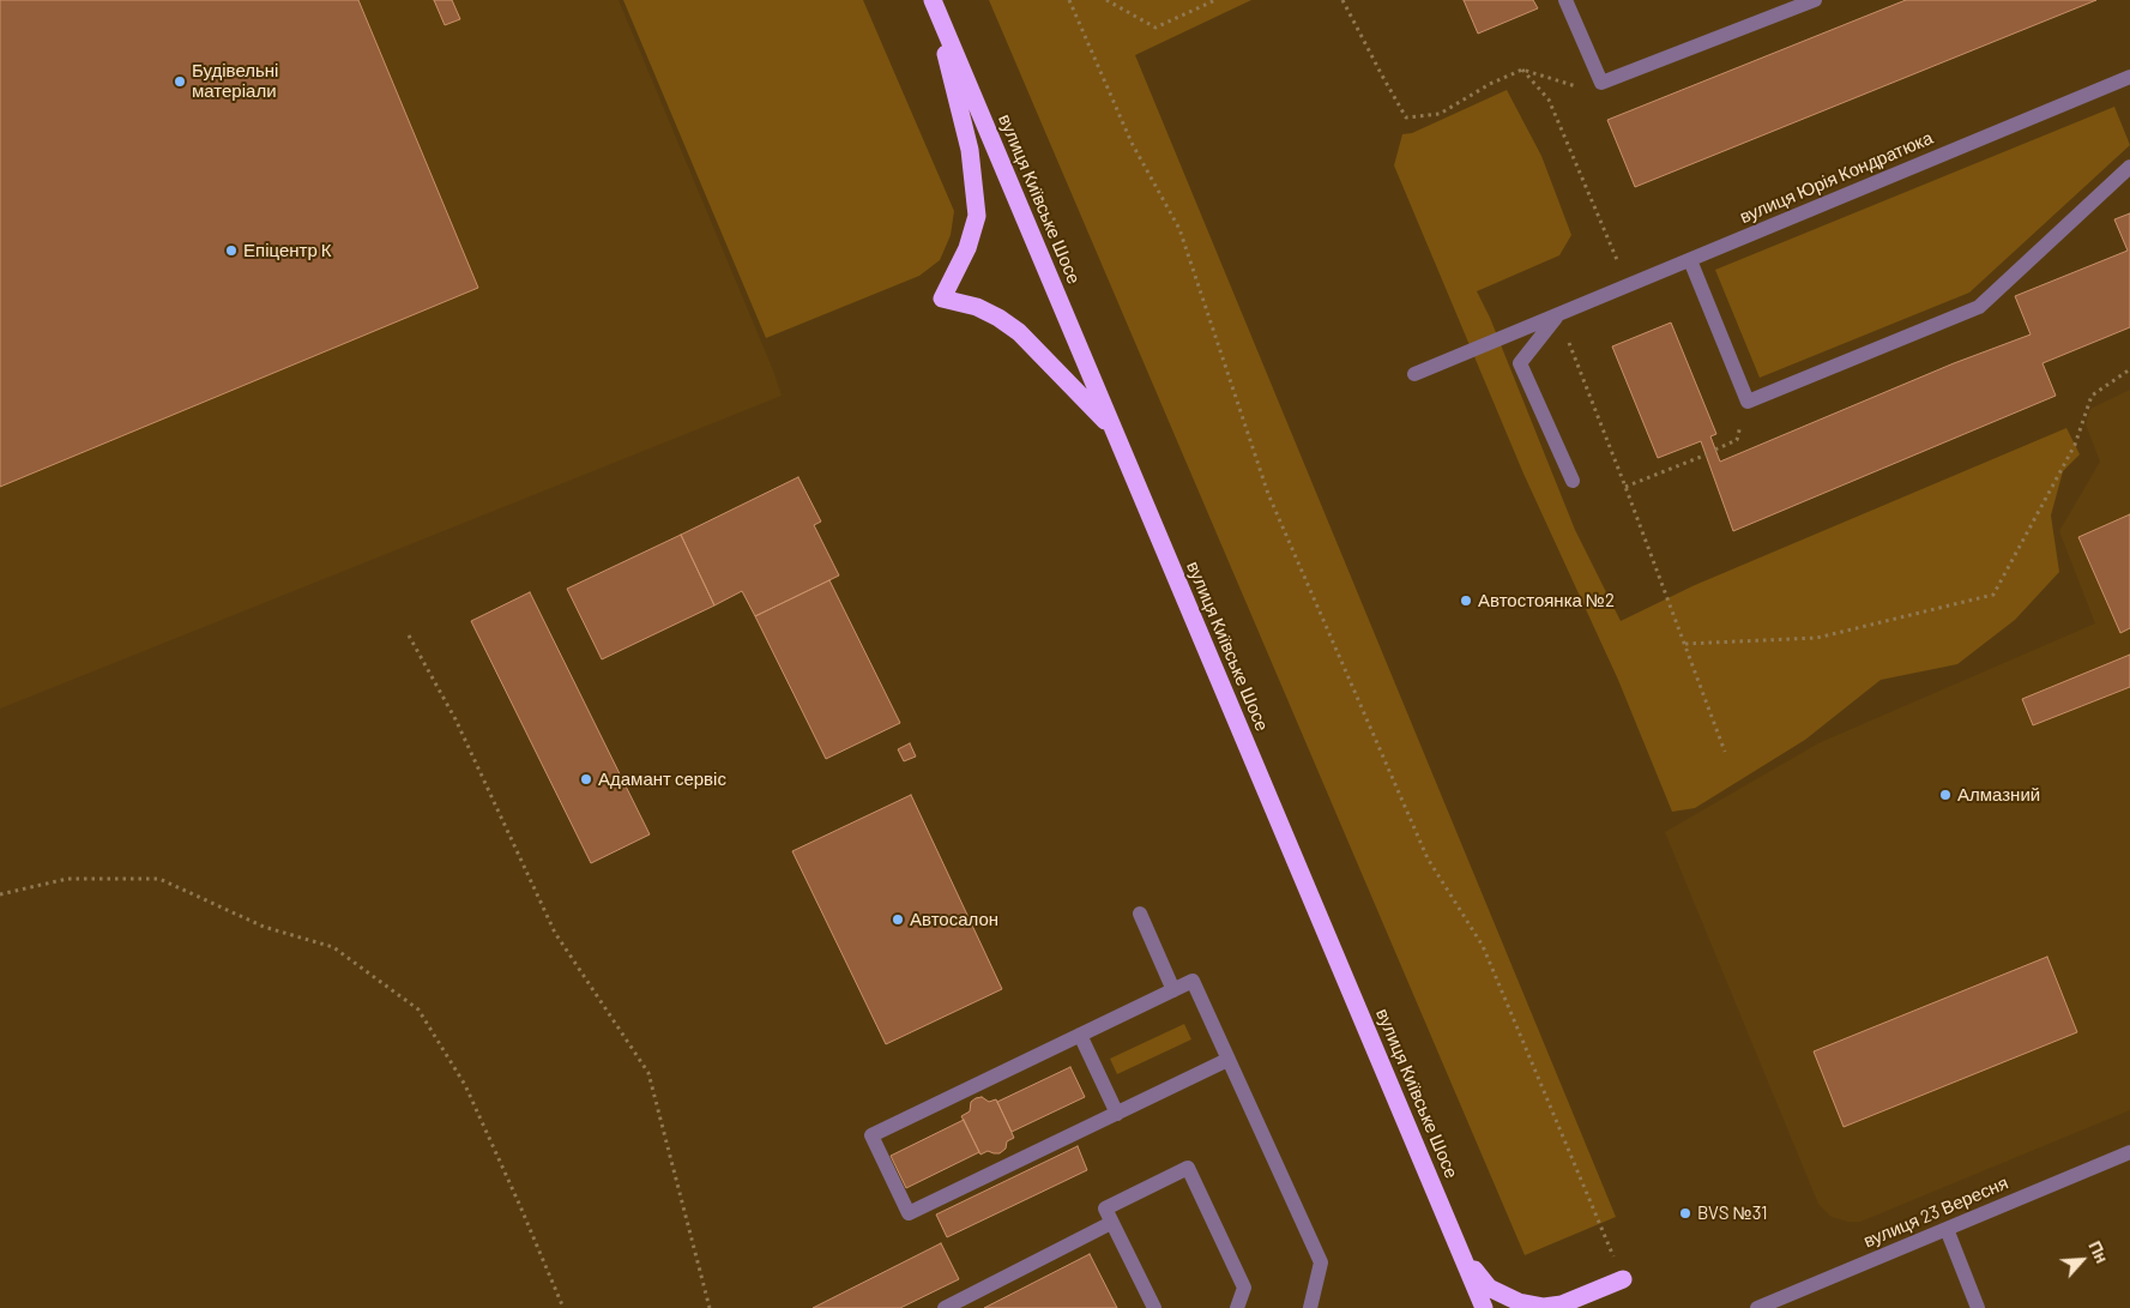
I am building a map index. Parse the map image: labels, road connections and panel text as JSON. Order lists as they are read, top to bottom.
{
  "streets": {
    "highway": ["вулиця Київське Шосе"],
    "street": ["вулиця Юрія Кондратюка", "вулиця 23 Вересня"]
  },
  "places": [
    "Будівельні матеріали",
    "Епіцентр К",
    "Автостоянка №2",
    "Адамант сервіс",
    "Алмазний",
    "Автосалон",
    "BVS №31"
  ],
  "north": "top right"
}
